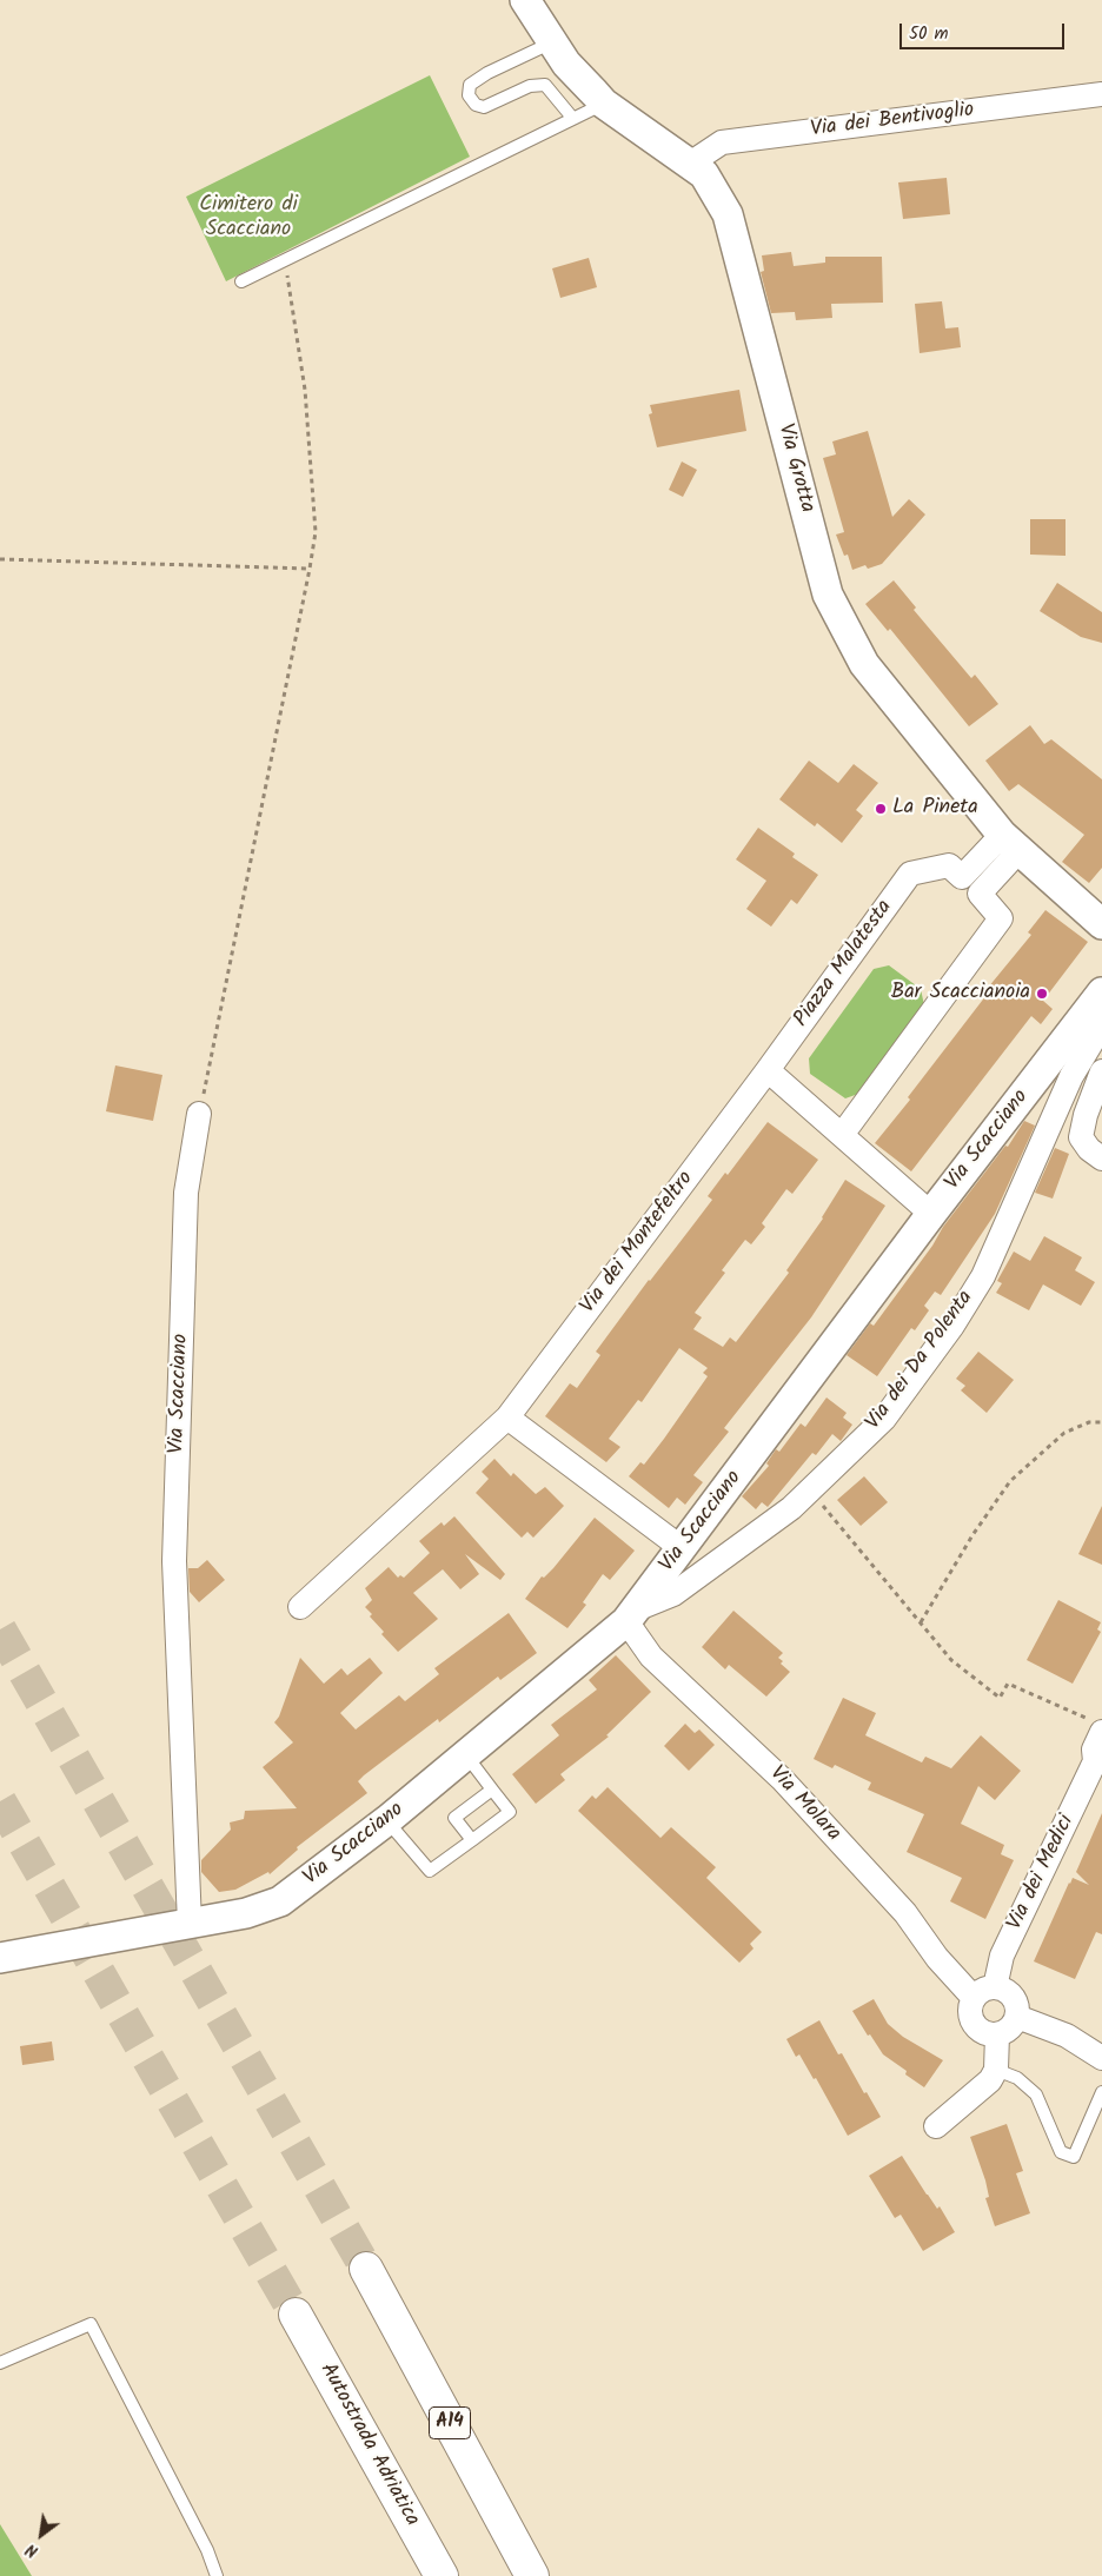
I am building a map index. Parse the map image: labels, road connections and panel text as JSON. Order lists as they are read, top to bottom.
{
  "streets": {
    "highway": ["A14", "Autostrada Adriatica"],
    "street": [
      "Via dei Bentivoglio",
      "Via Grotta",
      "Piazza Malatesta",
      "Via Scacciano",
      "Via dei Montefeltro",
      "Via dei Da Polenta",
      "Via Molara",
      "Via dei Medici"
    ]
  },
  "crossings": [
    ["Via dei Bentivoglio", "Via Grotta"],
    ["Via Grotta", "Piazza Malatesta"],
    ["Piazza Malatesta", "Via dei Montefeltro"],
    ["Via Scacciano", "Via dei Da Polenta"],
    ["Via Scacciano", "Via Molara"],
    ["Via dei Da Polenta", "Via Molara"],
    ["Via Molara", "Via dei Medici"]
  ],
  "parks": ["Cimitero di Scacciano"],
  "places": ["La Pineta", "Bar Scaccianoia"],
  "scale_bar": "50 m",
  "north": "bottom left"
}
